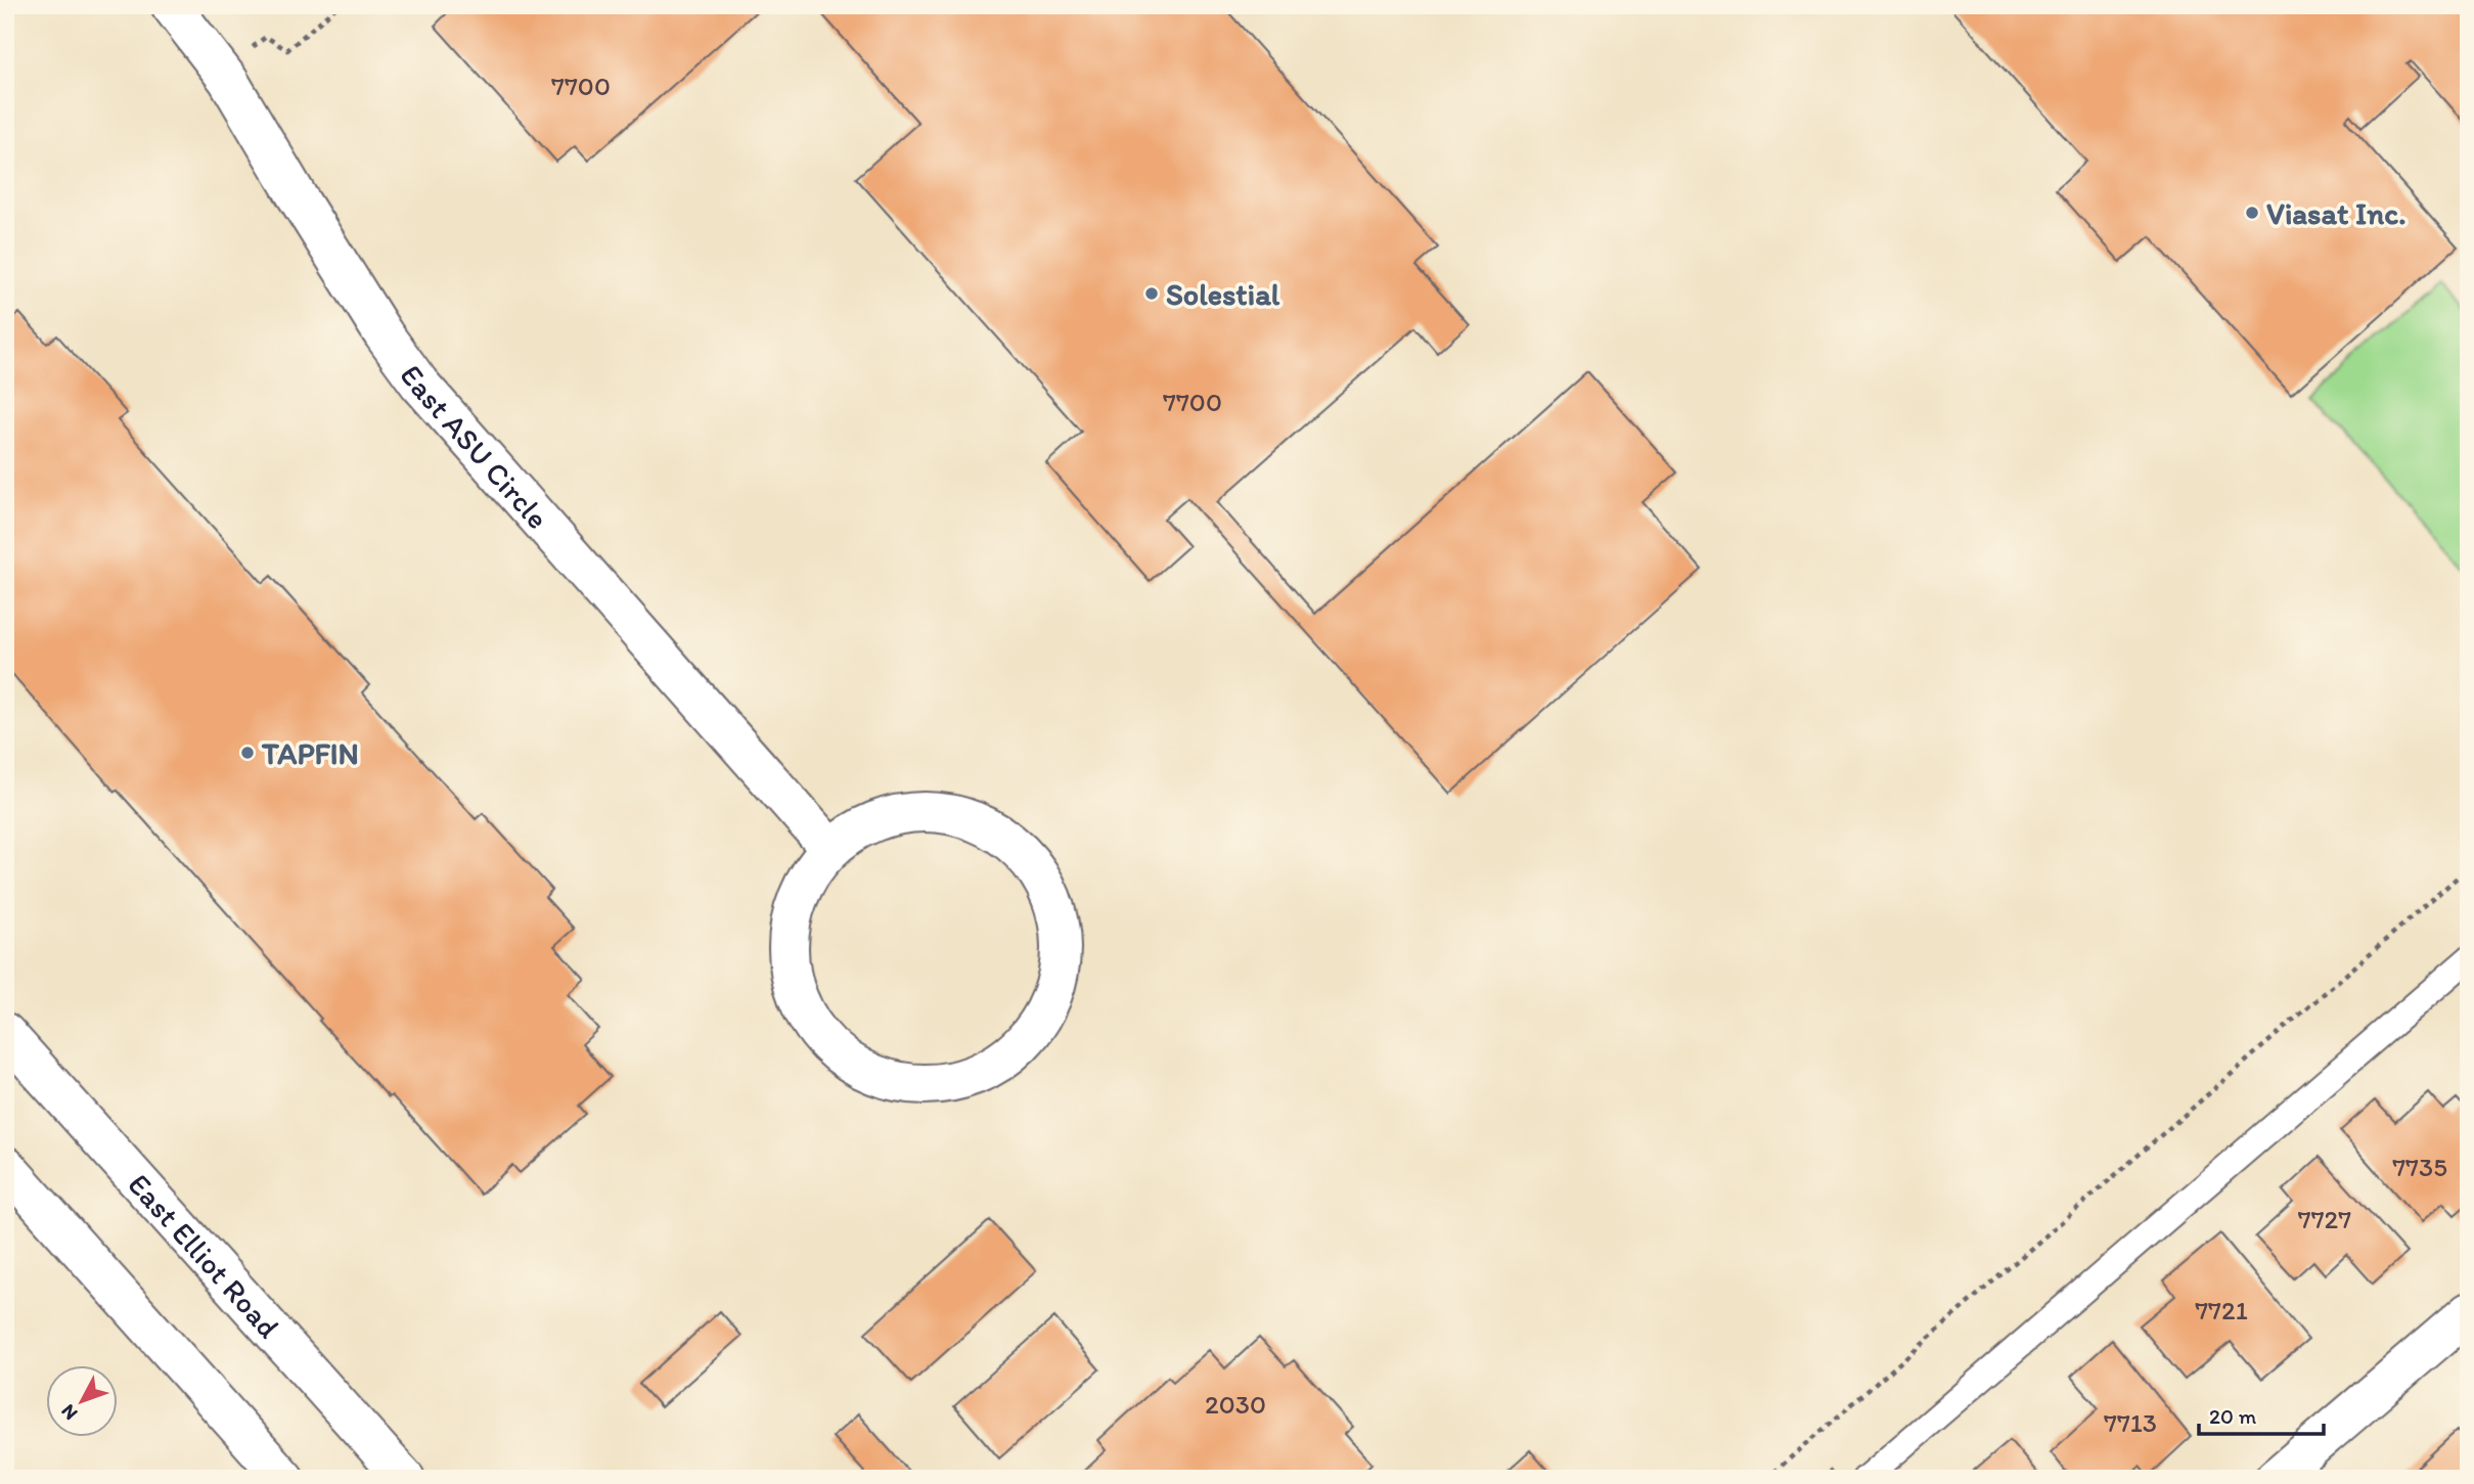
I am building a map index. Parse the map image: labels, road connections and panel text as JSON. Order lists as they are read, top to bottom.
{
  "streets": {
    "street": ["East ASU Circle", "East Elliot Road"]
  },
  "places": ["Viasat Inc.", "Solestial", "TAPFIN"],
  "house_numbers": [
    "7700",
    "7700",
    "7735",
    "7727",
    "7721",
    "2030",
    "7713"
  ],
  "scale_bar": "20 m",
  "north": "bottom left"
}
